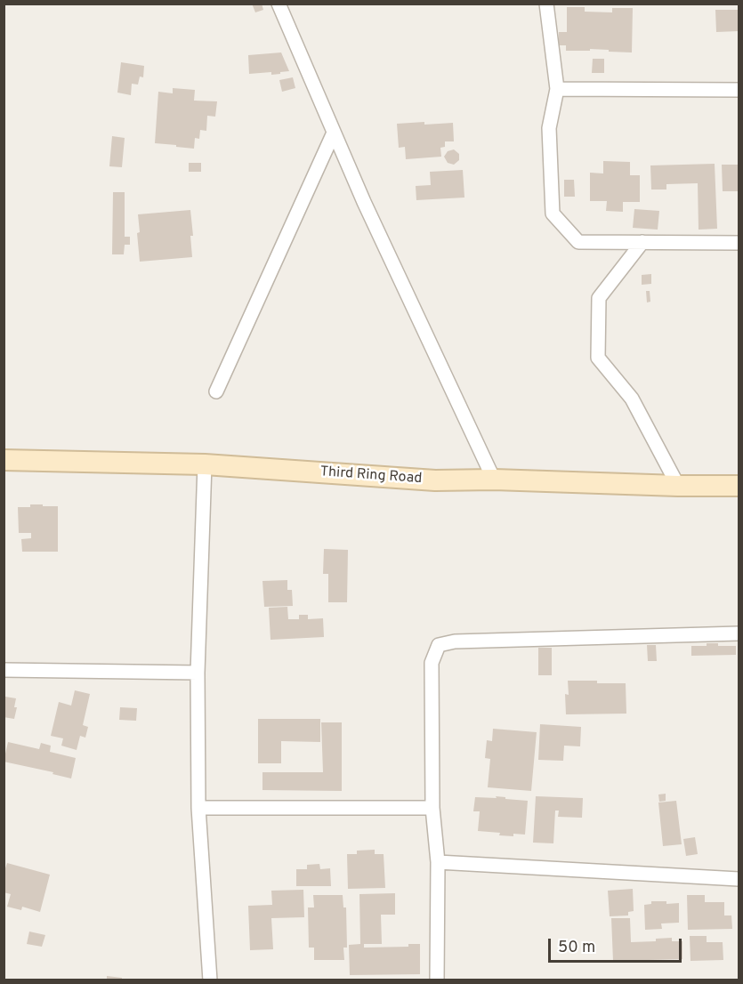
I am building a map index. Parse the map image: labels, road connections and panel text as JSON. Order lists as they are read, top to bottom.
{
  "streets": {
    "street": ["Third Ring Road"]
  },
  "scale_bar": "50 m"
}
